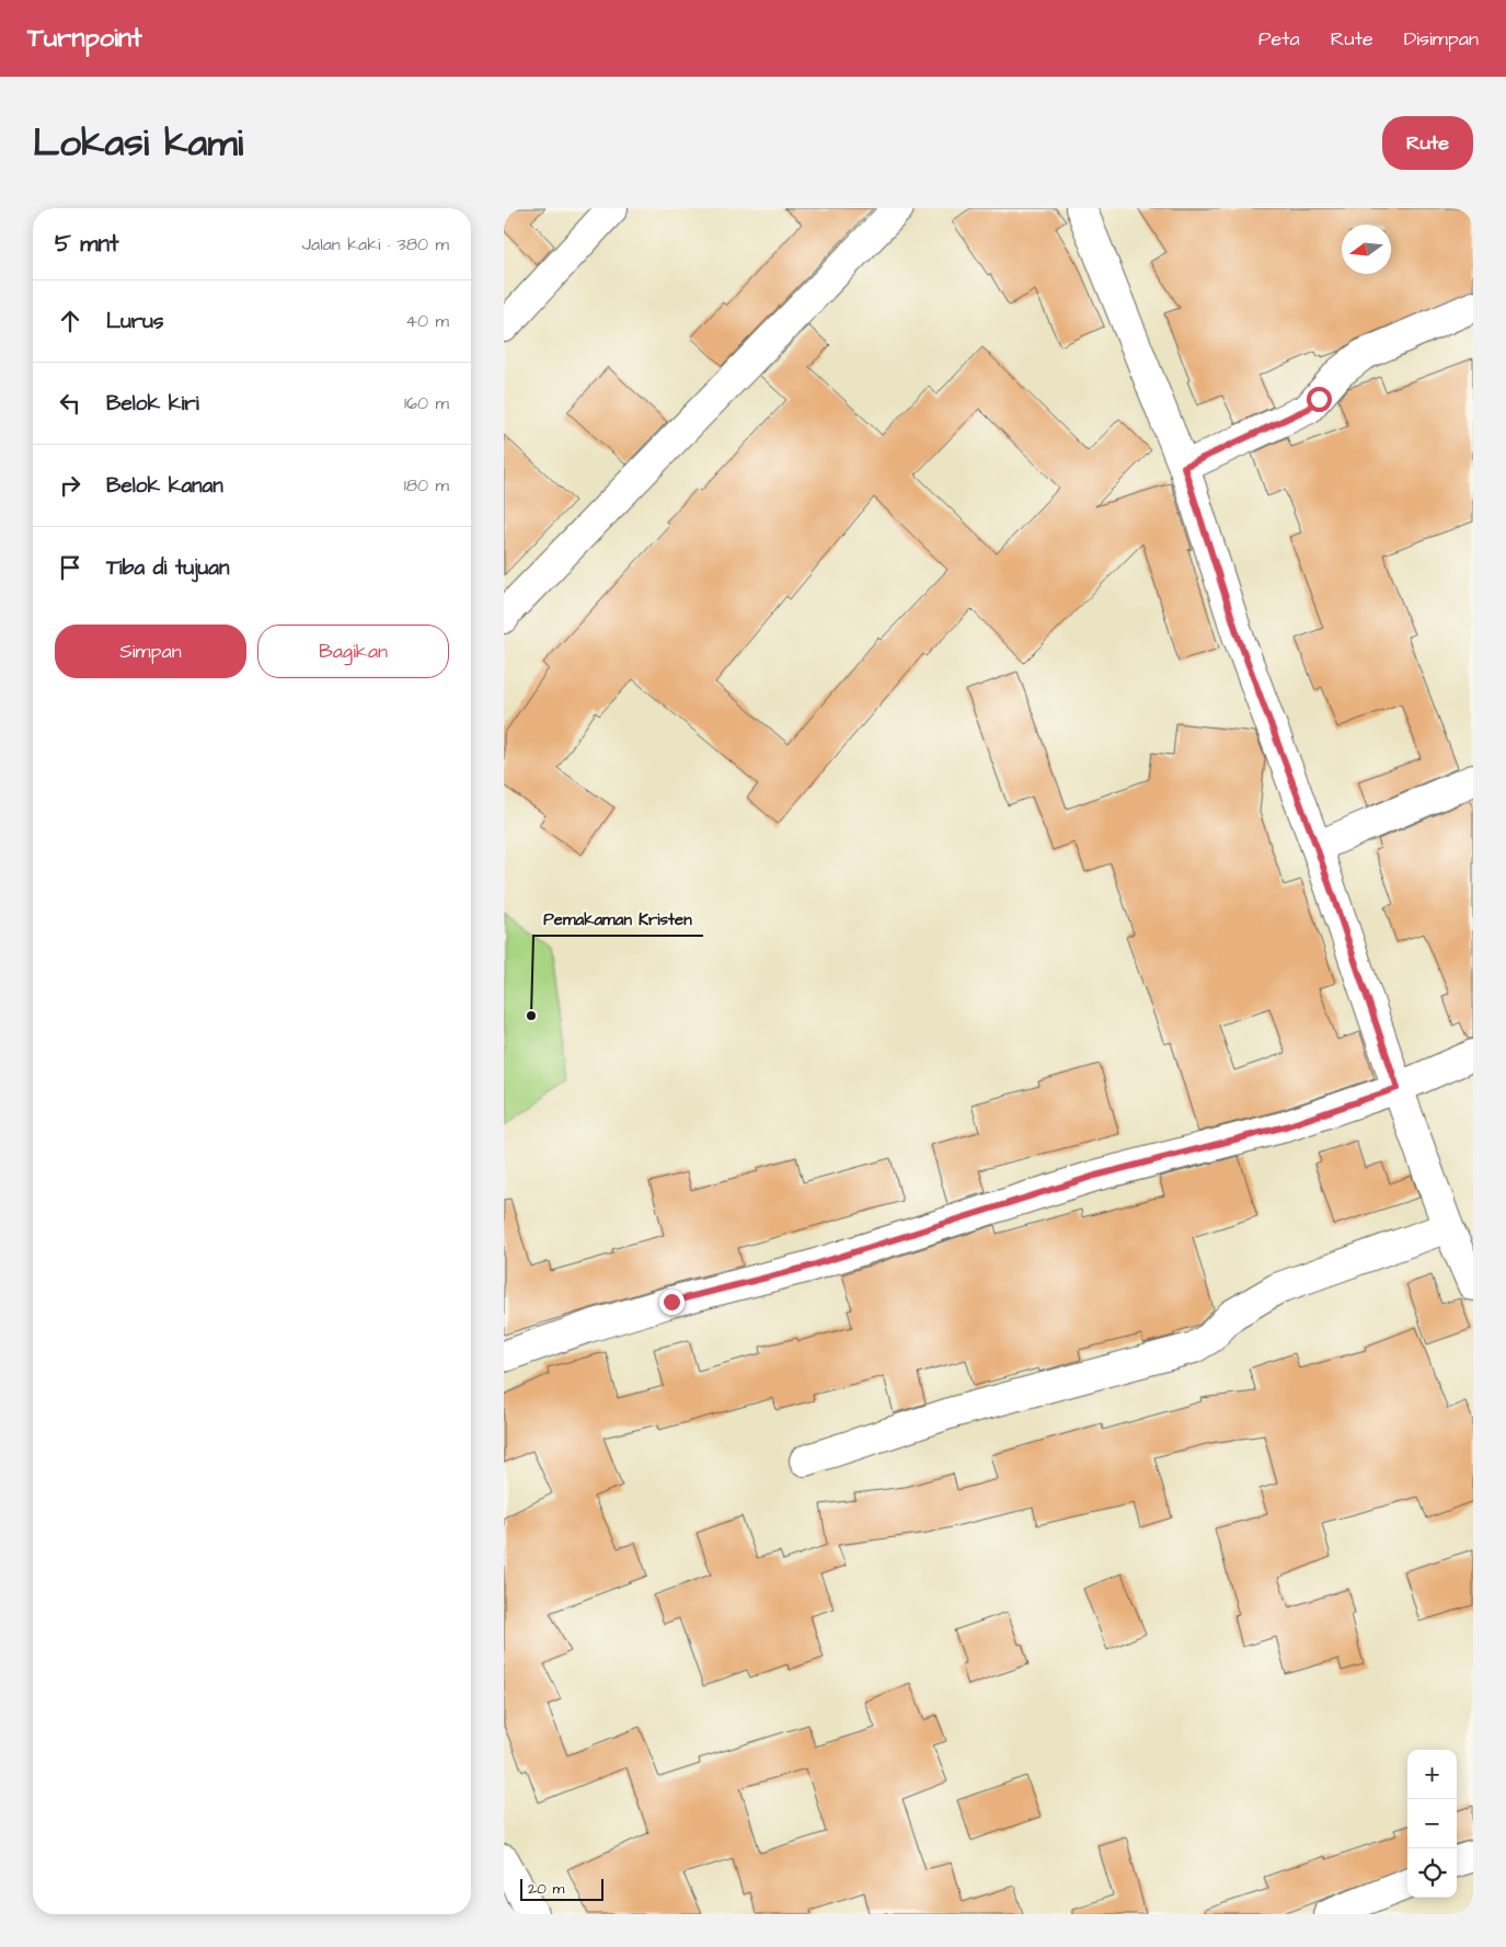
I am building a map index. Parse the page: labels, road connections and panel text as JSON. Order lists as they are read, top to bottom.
{
  "places": ["Pemakaman Kristen"],
  "scale_bar": "20 m",
  "north": "left",
  "page": {
    "header": "Turnpoint",
    "nav": ["Peta", "Rute", "Disimpan"],
    "title": "Lokasi kami",
    "buttons": [
      "Rute",
      ["Simpan", "Bagikan"]
    ],
    "heading": ["5 mnt", "Jalan kaki · 380 m"],
    "list": [
      ["Lurus", "40 m"],
      ["Belok kiri", "160 m"],
      ["Belok kanan", "180 m"],
      "Tiba di tujuan"
    ],
    "map_buttons": ["+", "−"],
    "scale": "20 m"
  }
}
